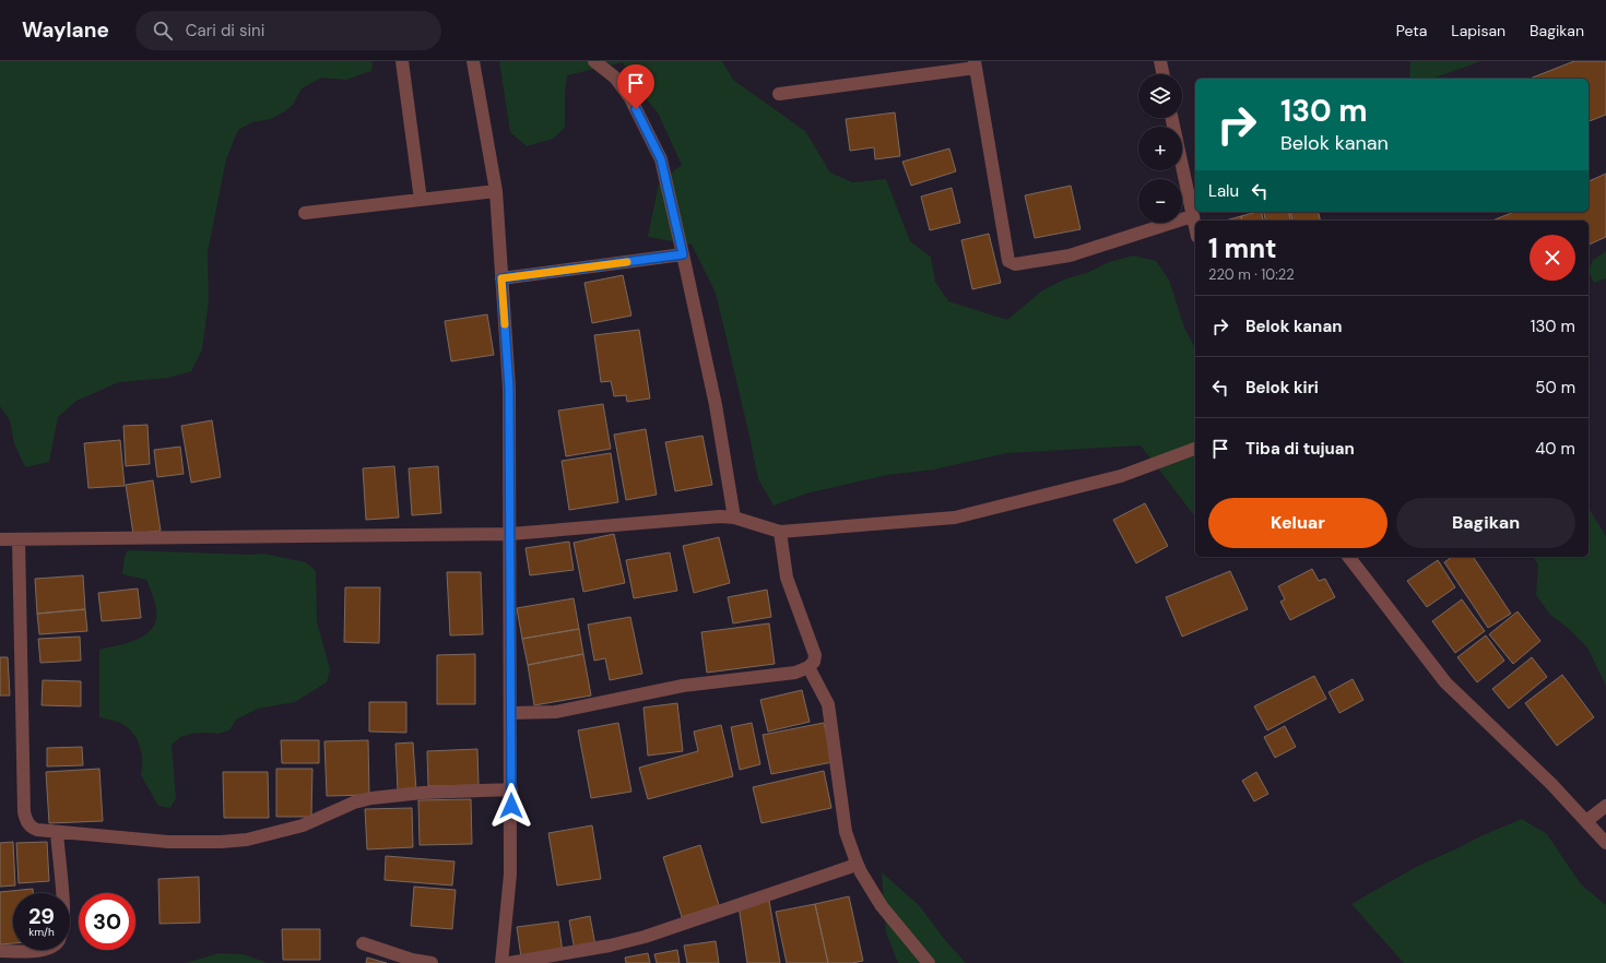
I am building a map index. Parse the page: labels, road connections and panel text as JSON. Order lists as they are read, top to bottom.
{
  "page": {
    "header": "Waylane",
    "search": "Cari di sini",
    "nav": ["Peta", "Lapisan", "Bagikan"],
    "map_buttons": ["+", "−"],
    "turn": ["130 m", "Belok kanan"],
    "then": "Lalu",
    "heading": ["1 mnt", "220 m · 10:22"],
    "list": [
      {
        "name": "Belok kanan",
        "value": "130 m"
      },
      {
        "name": "Belok kiri",
        "value": "50 m"
      },
      {
        "name": "Tiba di tujuan",
        "value": "40 m"
      }
    ],
    "buttons": ["Keluar", "Bagikan"],
    "speed": "29 km/h",
    "limit": "30"
  }
}
